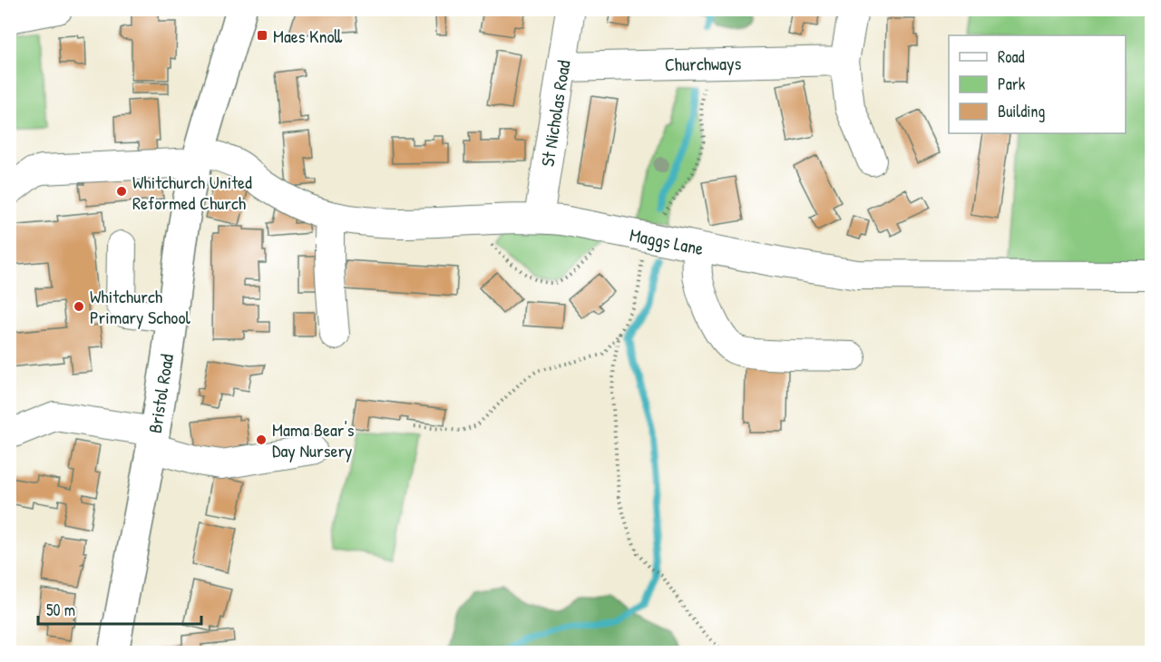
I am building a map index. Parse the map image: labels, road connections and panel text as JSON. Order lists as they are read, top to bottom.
{
  "streets": {
    "highway": ["Bristol Road"],
    "street": ["Churchways", "St Nicholas Road", "Maggs Lane"]
  },
  "crossings": [
    ["Churchways", "St Nicholas Road"],
    ["St Nicholas Road", "Maggs Lane"],
    ["Maggs Lane", "Bristol Road"]
  ],
  "places": {
    "transit": ["Maes Knoll"],
    "other": ["Whitchurch United Reformed Church", "Whitchurch Primary School", "Mama Bear's Day Nursery"]
  },
  "legend": ["Road", "Park", "Building"],
  "scale_bar": "50 m"
}
